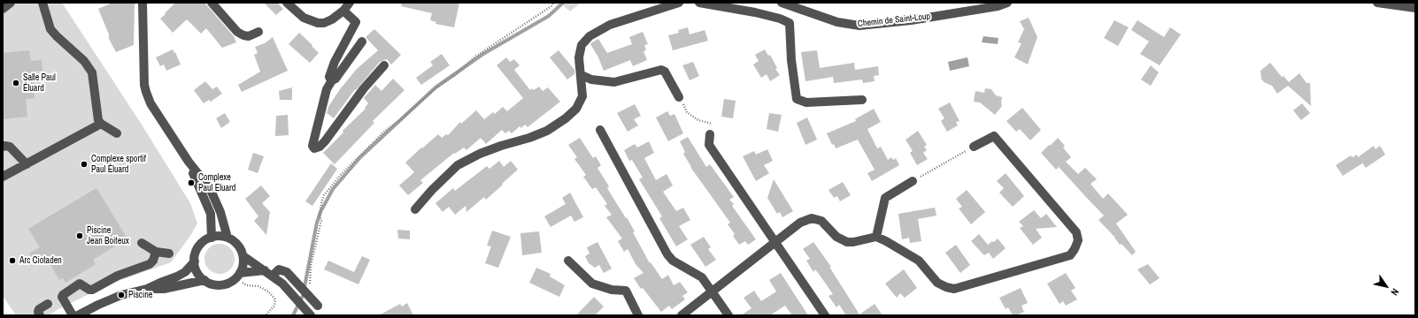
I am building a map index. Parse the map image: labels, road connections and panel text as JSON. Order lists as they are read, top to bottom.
{
  "streets": {
    "street": ["Chemin de Saint-Loup"]
  },
  "places": [
    "Salle Paul Éluard",
    "Complexe sportif Paul Éluard",
    "Complexe Paul Eluard",
    "Piscine Jean Boiteux",
    "Arc Ciotaden",
    "Piscine"
  ],
  "north": "bottom right"
}
